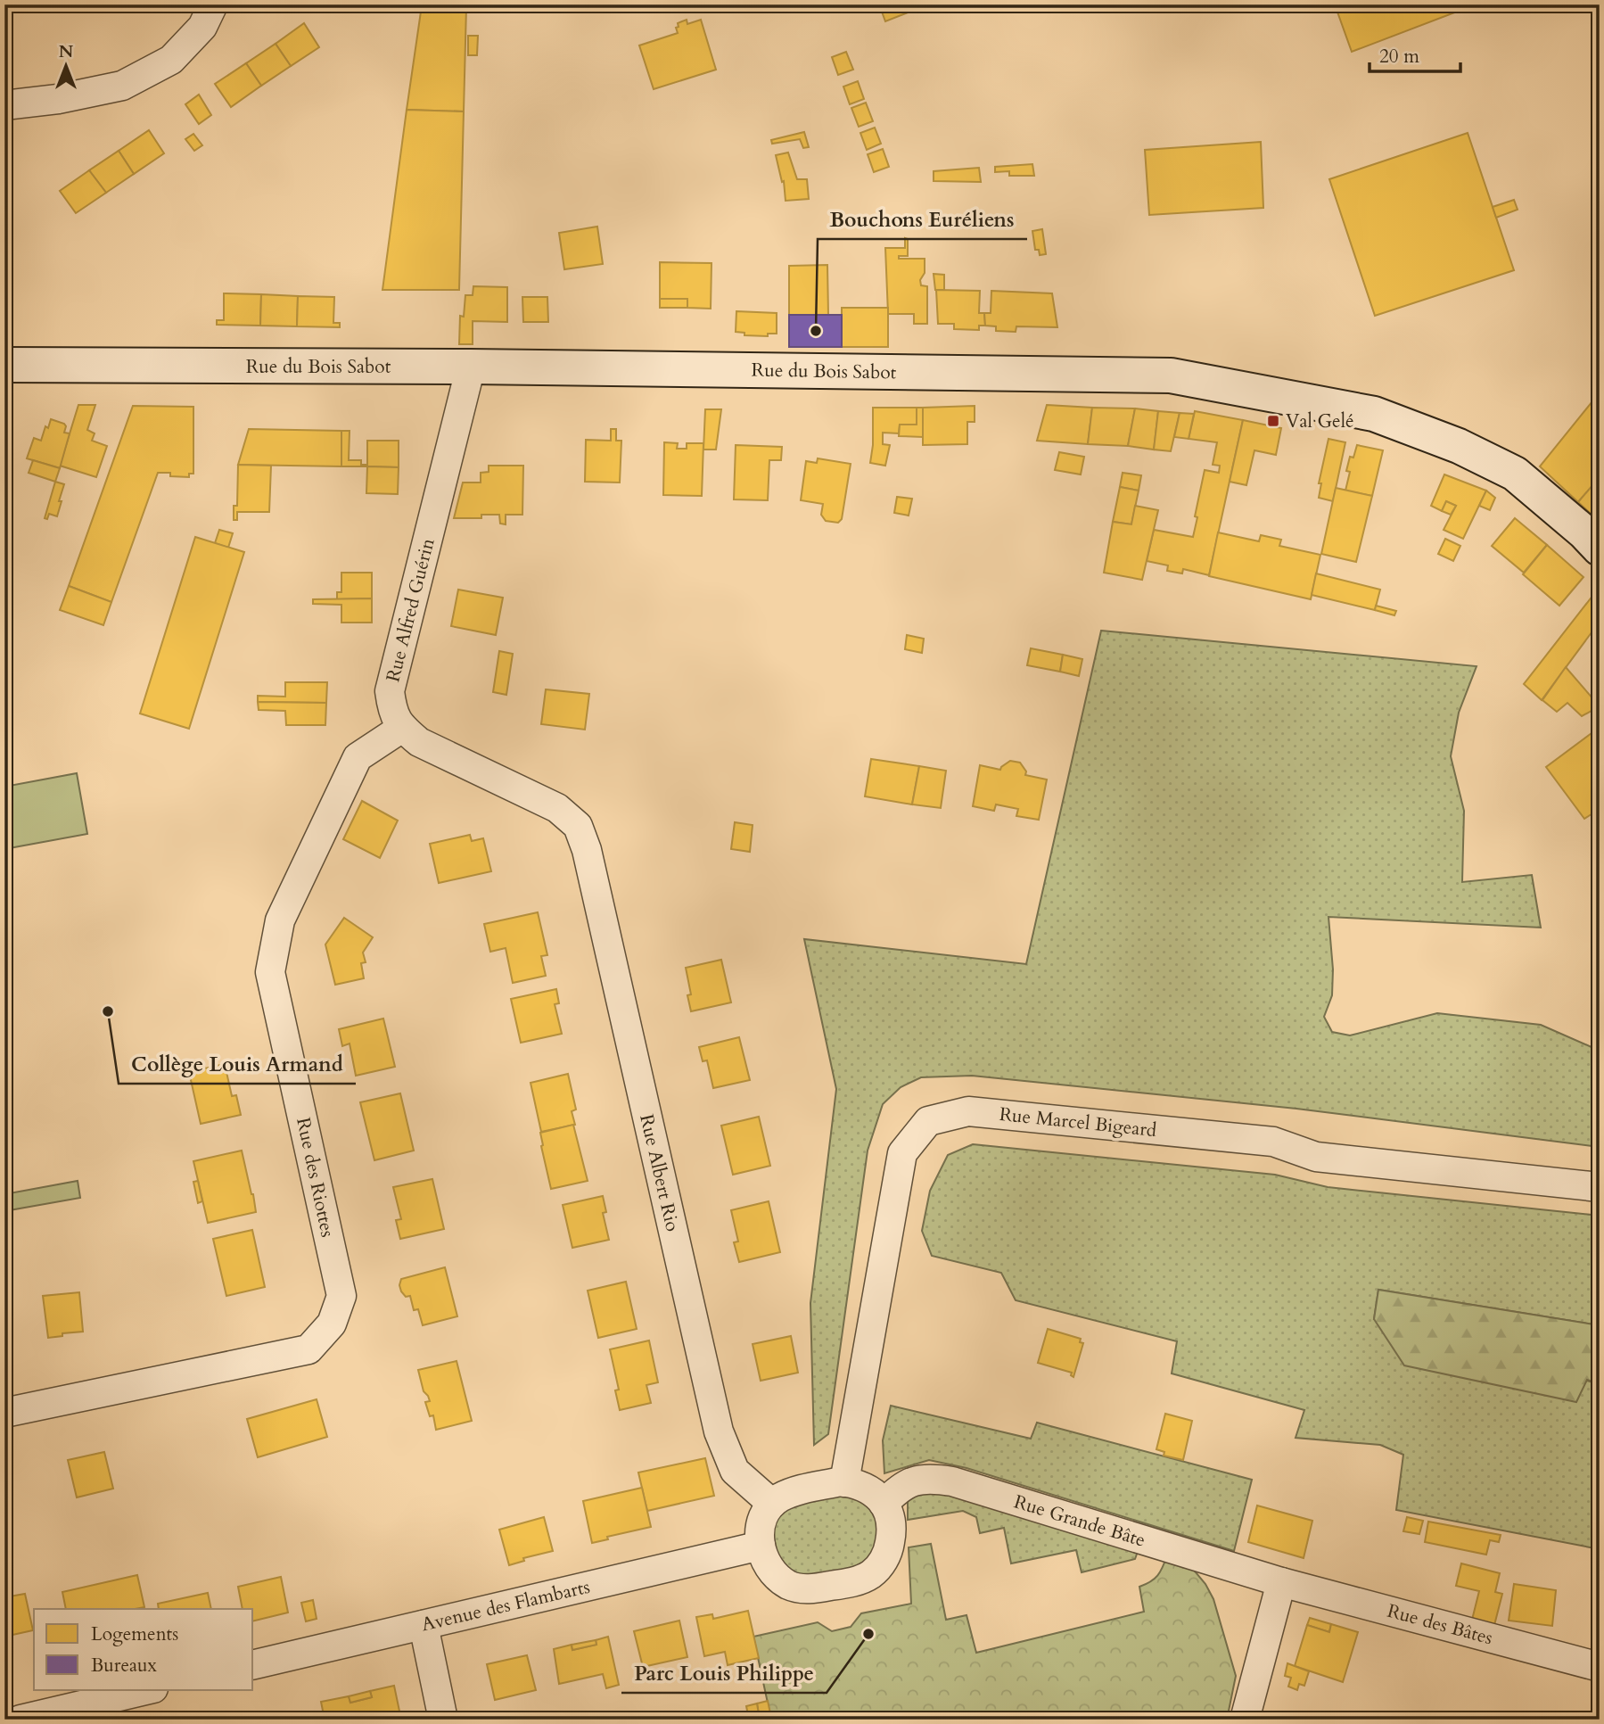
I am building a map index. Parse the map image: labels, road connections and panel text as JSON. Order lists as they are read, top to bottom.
{
  "streets": {
    "main road": ["Rue du Bois Sabot"],
    "street": [
      "Rue Alfred Guérin",
      "Rue Marcel Bigeard",
      "Rue Albert Rio",
      "Rue des Riottes",
      "Rue Grande Bâte",
      "Avenue des Flambarts",
      "Rue des Bâtes"
    ]
  },
  "crossings": [
    ["Rue du Bois Sabot", "Rue Alfred Guérin"],
    ["Rue Alfred Guérin", "Rue Albert Rio"],
    ["Rue Alfred Guérin", "Rue des Riottes"],
    ["Rue Marcel Bigeard", "Rue Albert Rio"],
    ["Rue Marcel Bigeard", "Rue Grande Bâte"],
    ["Rue Marcel Bigeard", "Avenue des Flambarts"],
    ["Rue Albert Rio", "Rue des Riottes"],
    ["Rue Albert Rio", "Rue Grande Bâte"],
    ["Rue Albert Rio", "Avenue des Flambarts"],
    ["Rue Grande Bâte", "Avenue des Flambarts"],
    ["Rue Grande Bâte", "Rue des Bâtes"]
  ],
  "places": {
    "other": ["Bouchons Euréliens", "Collège Louis Armand", "Parc Louis Philippe"],
    "transit": ["Val Gelé"]
  },
  "legend": ["Logements", "Bureaux"],
  "scale_bar": "20 m",
  "north": "top"
}
